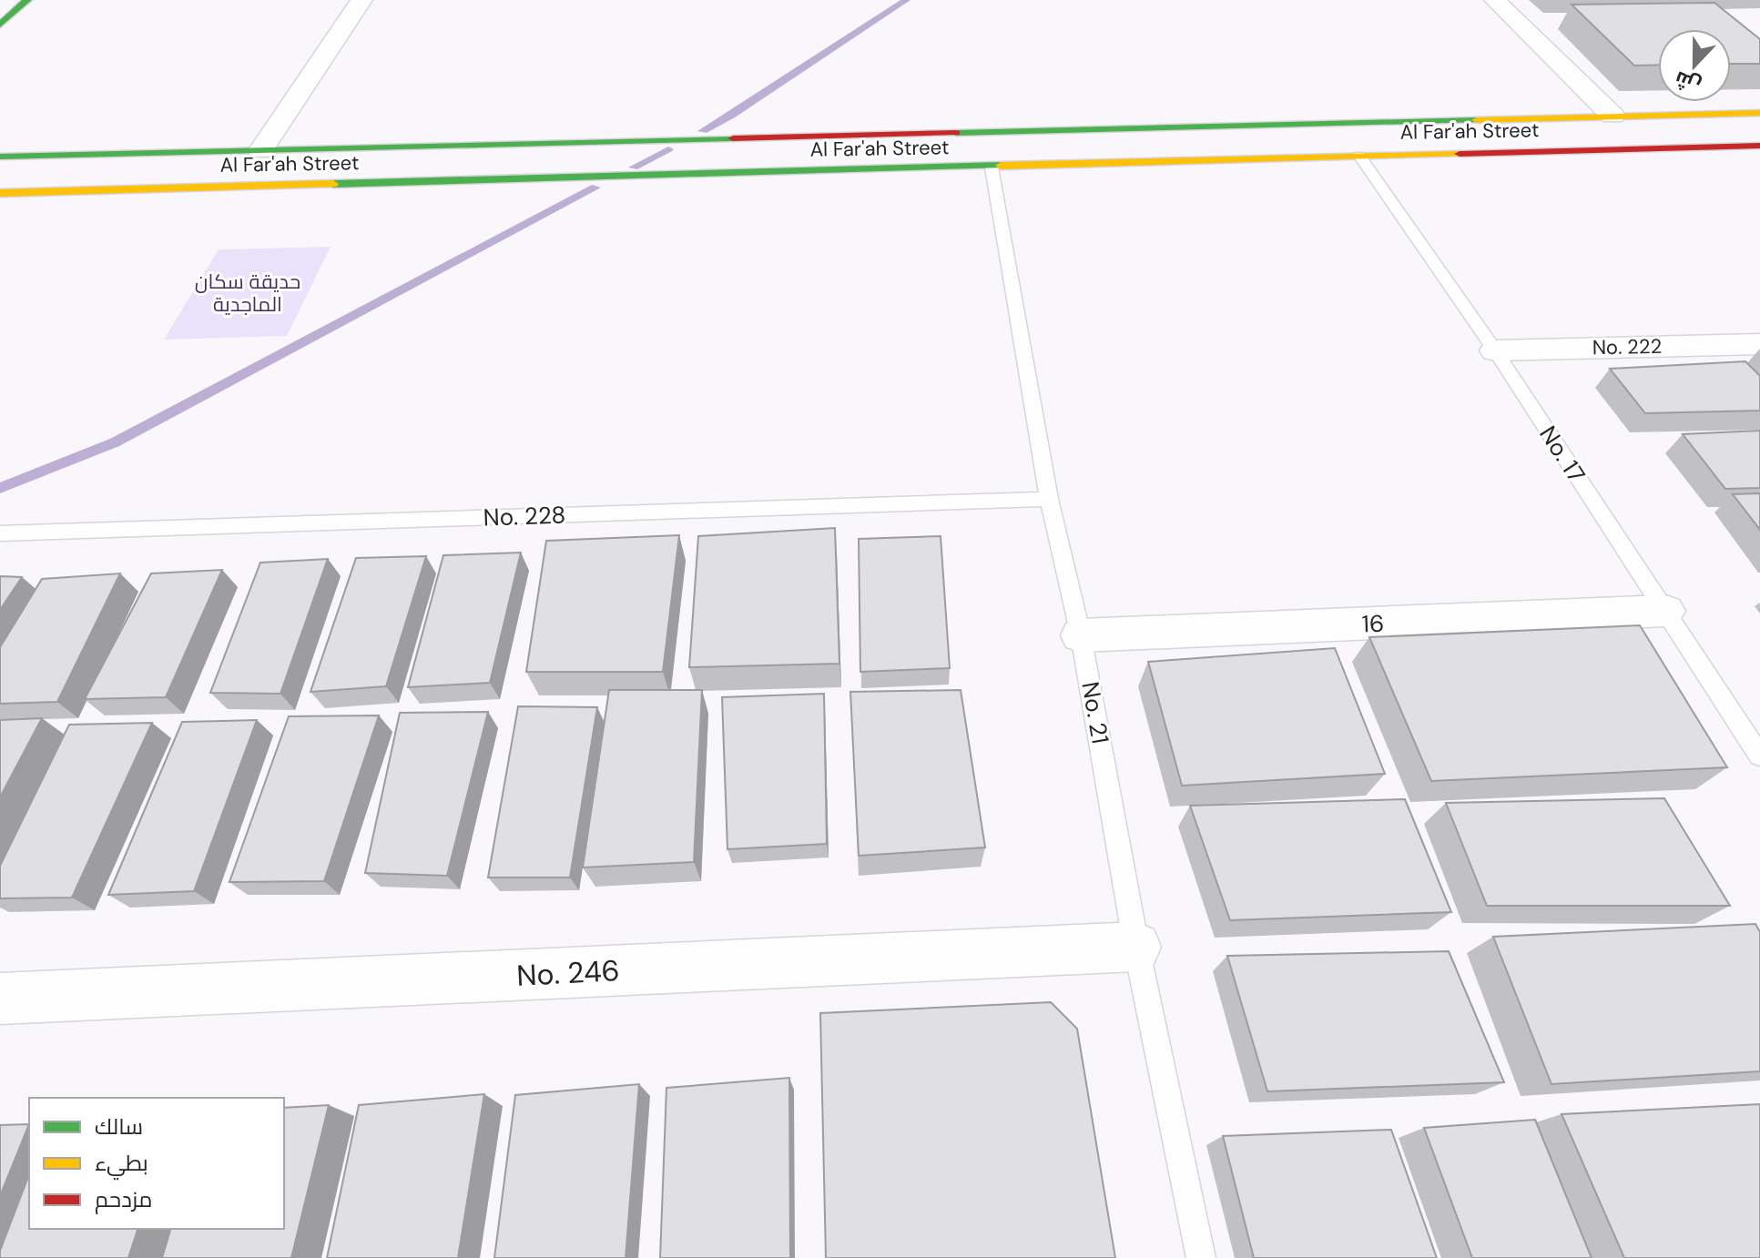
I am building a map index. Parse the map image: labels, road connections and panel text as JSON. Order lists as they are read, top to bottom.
{
  "streets": {
    "street": [
      "Al Far'ah Street",
      "No. 222",
      "16",
      "No. 246"
    ],
    "lane": ["No. 17", "No. 228", "No. 21"]
  },
  "crossings": [
    ["Al Far'ah Street", "No. 17"],
    ["Al Far'ah Street", "No. 21"],
    ["No. 222", "No. 17"],
    ["No. 17", "16"],
    ["No. 228", "No. 21"],
    ["16", "No. 21"],
    ["No. 21", "No. 246"]
  ],
  "parks": ["حديقة سكان الماجدية"],
  "legend": ["سالك", "بطيء", "مزدحم"],
  "north": "bottom"
}
